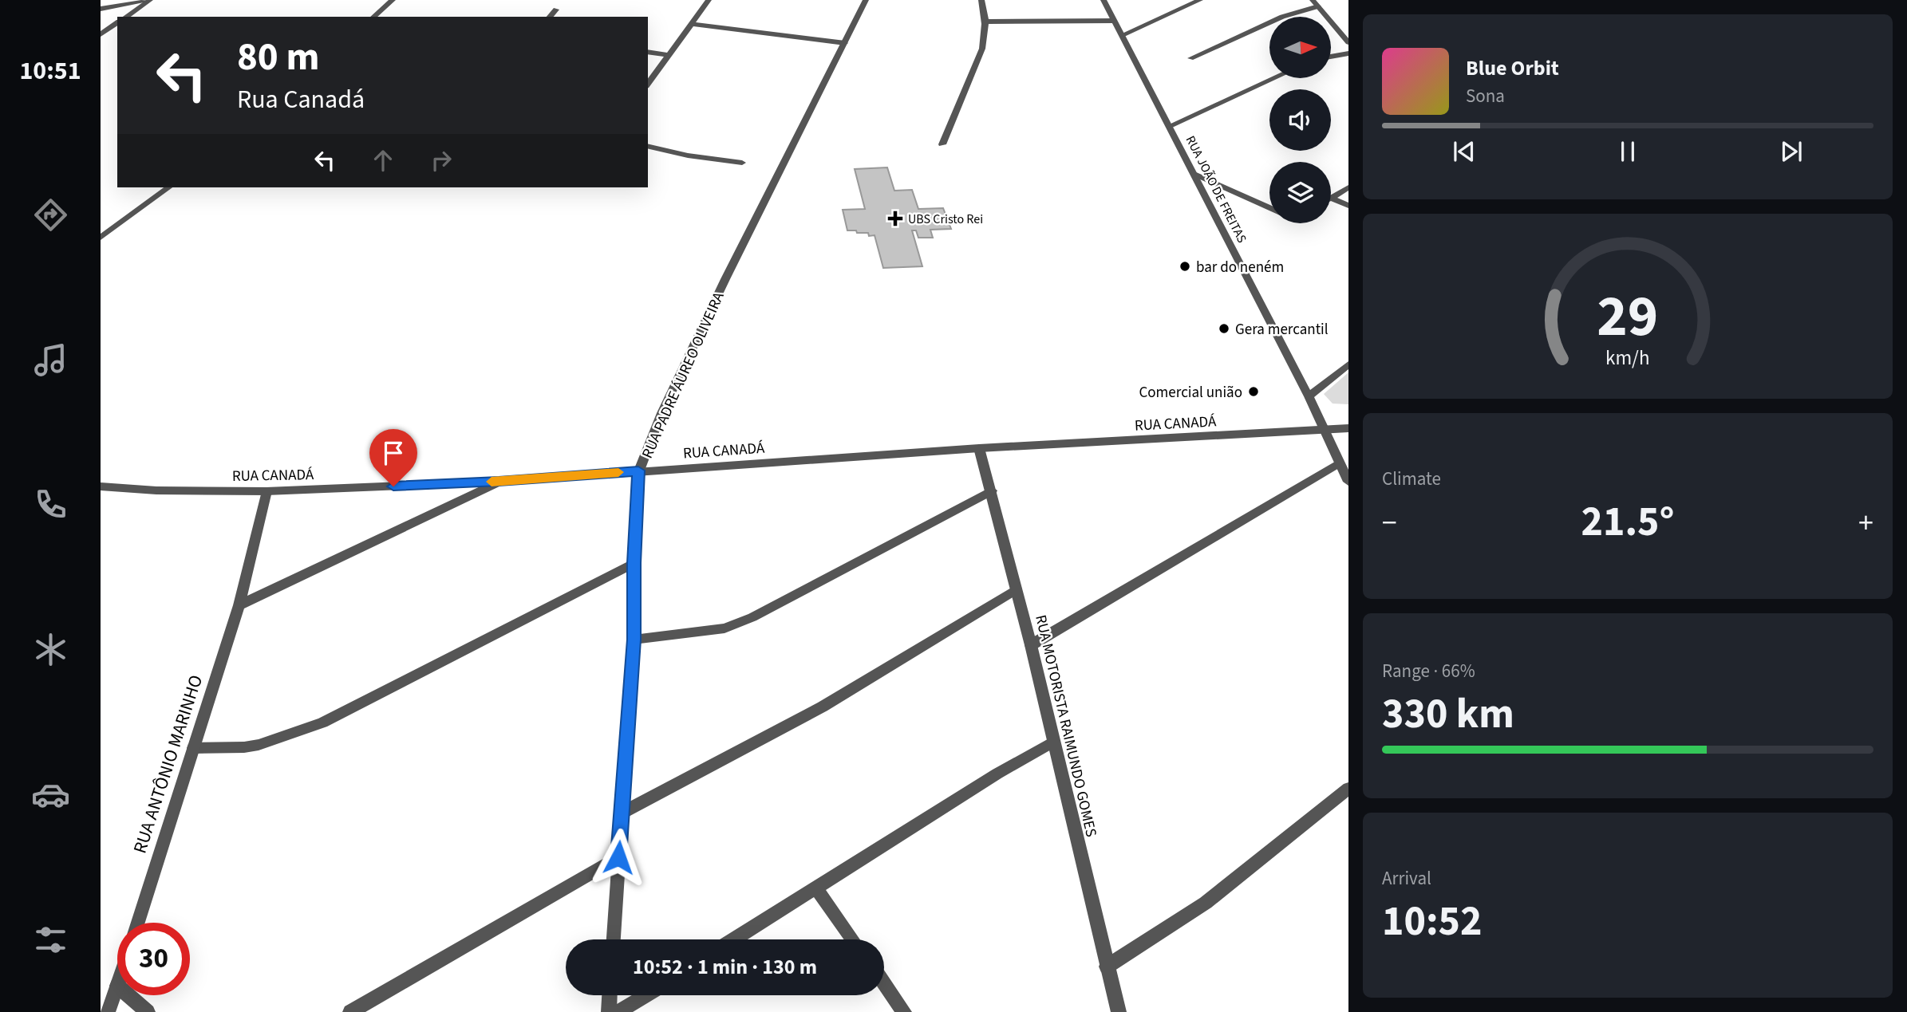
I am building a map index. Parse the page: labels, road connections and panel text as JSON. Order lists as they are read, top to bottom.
{
  "streets": {
    "street": [
      "RUA JOÃO DE FREITAS",
      "RUA PADRE ÁUREO OLIVEIRA",
      "RUA CANADÁ",
      "RUA MOTORISTA RAIMUNDO GOMES",
      "RUA ANTÔNIO MARINHO"
    ]
  },
  "crossings": [
    ["RUA JOÃO DE FREITAS", "RUA CANADÁ"],
    ["RUA PADRE ÁUREO OLIVEIRA", "RUA CANADÁ"],
    ["RUA CANADÁ", "RUA MOTORISTA RAIMUNDO GOMES"],
    ["RUA CANADÁ", "RUA ANTÔNIO MARINHO"]
  ],
  "places": {
    "health": ["UBS Cristo Rei"],
    "other": ["bar do neném", "Gera mercantil", "Comercial união"]
  },
  "north": "right",
  "page": {
    "tabs": "10:51",
    "turn": ["80 m", "Rua Canadá"],
    "song": ["Blue Orbit", "Sona"],
    "tile": [
      "Climate",
      ["Range · 66%", "330 km"],
      ["Arrival", "10:52"]
    ],
    "heat": ["−", "21.5°", "+"],
    "limit": "30",
    "trip": "10:52 · 1 min · 130 m",
    "gauge": ["29", "km/h"]
  }
}
